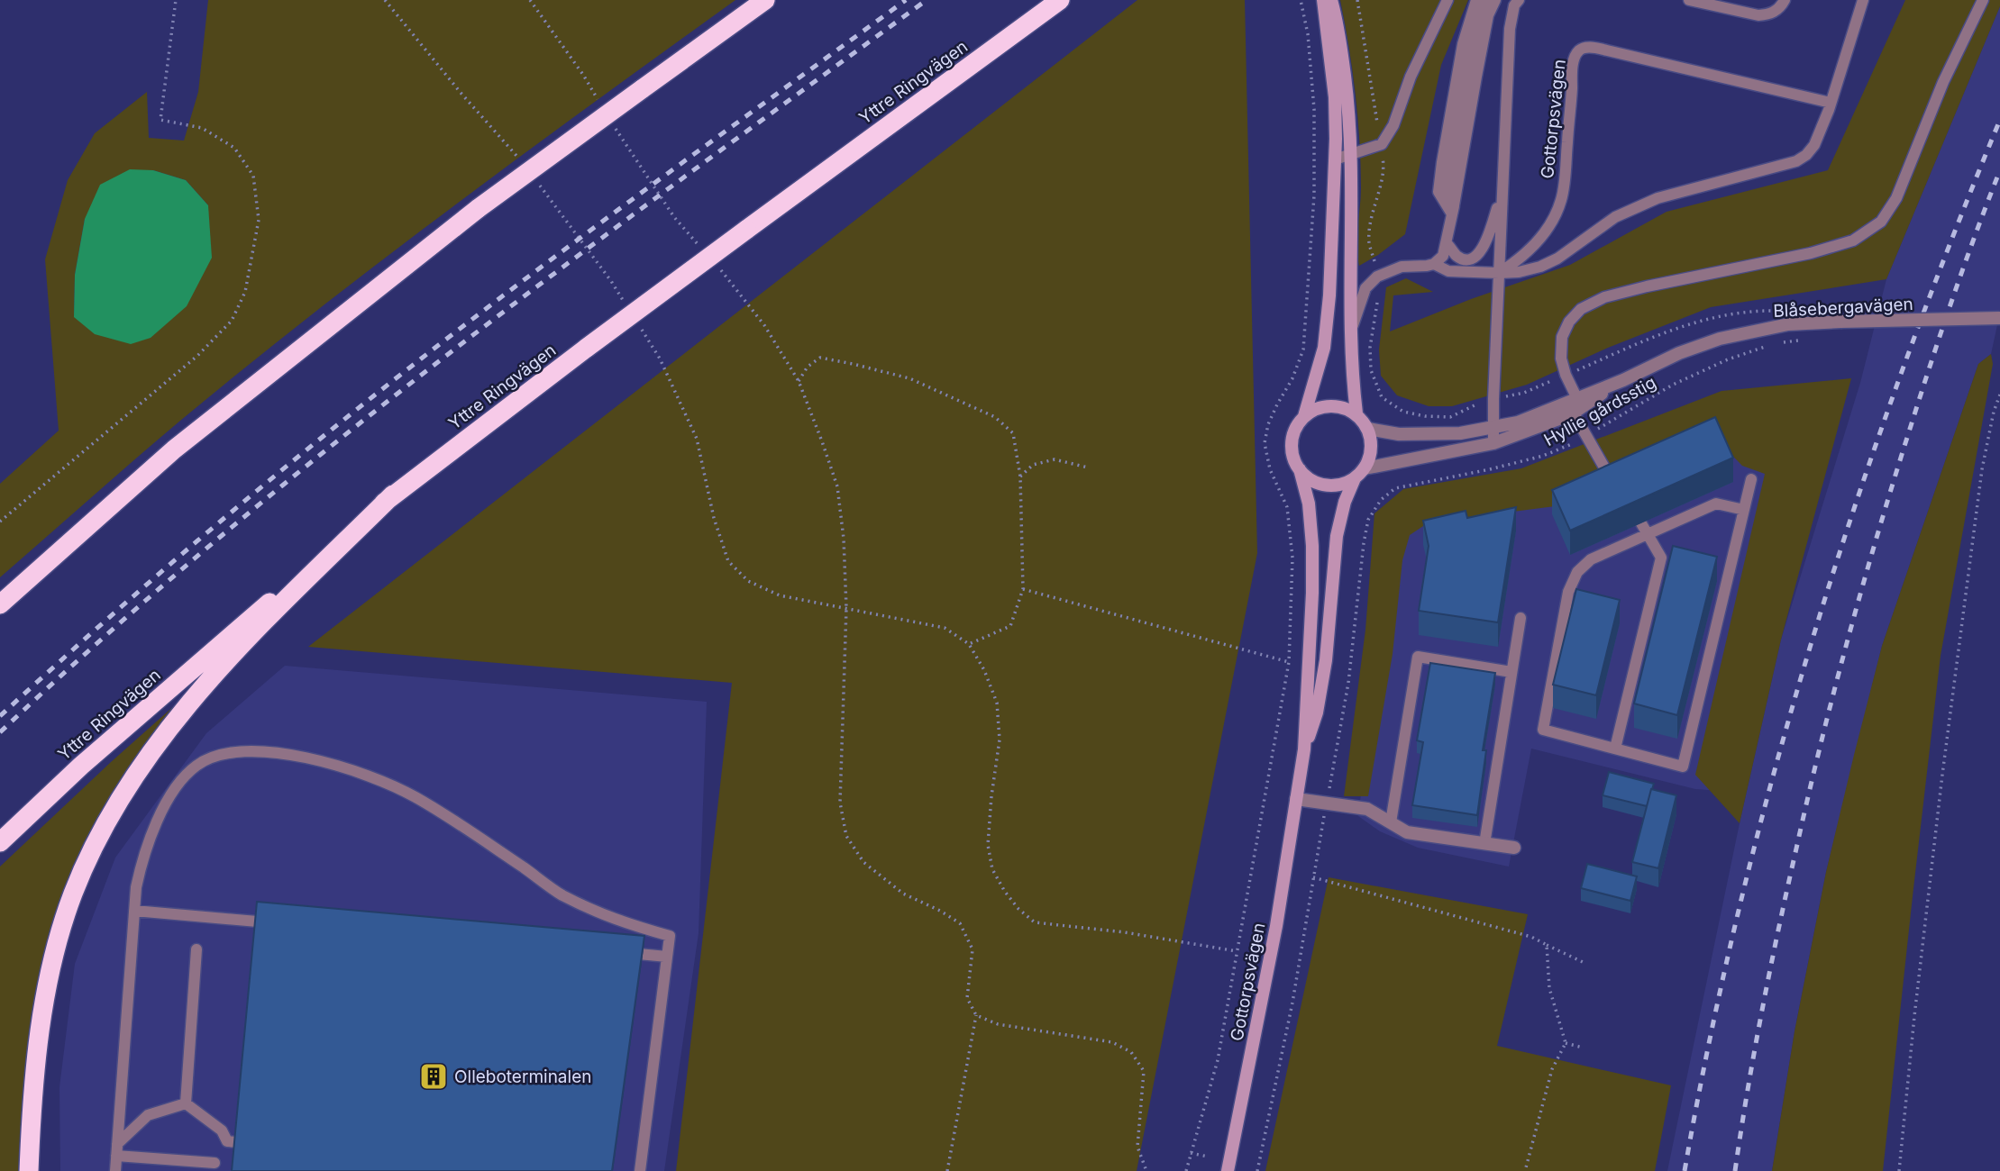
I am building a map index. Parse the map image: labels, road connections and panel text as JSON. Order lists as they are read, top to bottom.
{
  "streets": {
    "highway": ["Yttre Ringvägen"],
    "street": ["Gottorpsvägen", "Blåsebergavägen"],
    "path": ["Hyllie gårdsstig"]
  },
  "crossings": [
    ["Gottorpsvägen", "Blåsebergavägen"]
  ],
  "places": {
    "building": ["Olleboterminalen"]
  }
}
